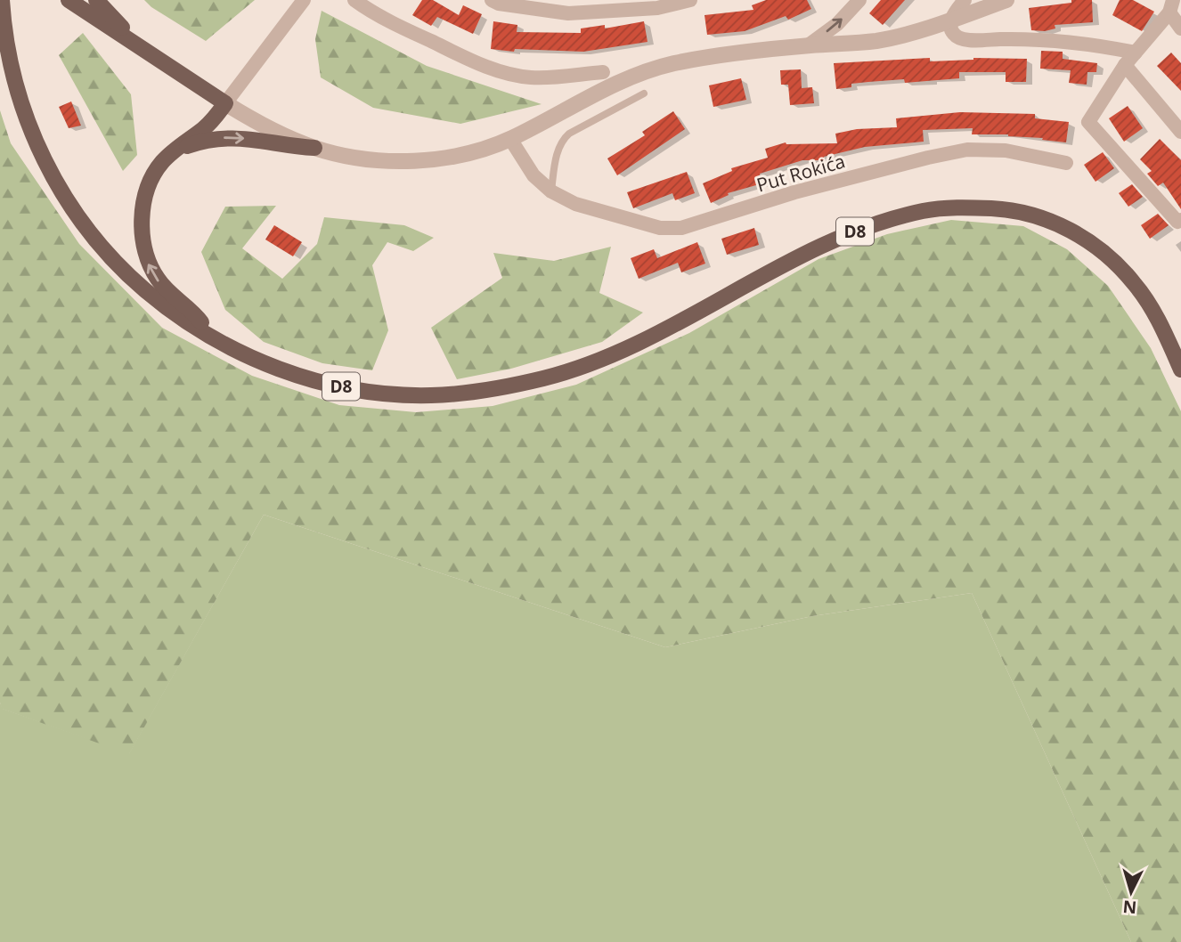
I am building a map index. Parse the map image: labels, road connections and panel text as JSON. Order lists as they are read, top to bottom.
{
  "streets": {
    "main road": ["D8"],
    "street": ["Put Rokića"]
  },
  "north": "bottom"
}
